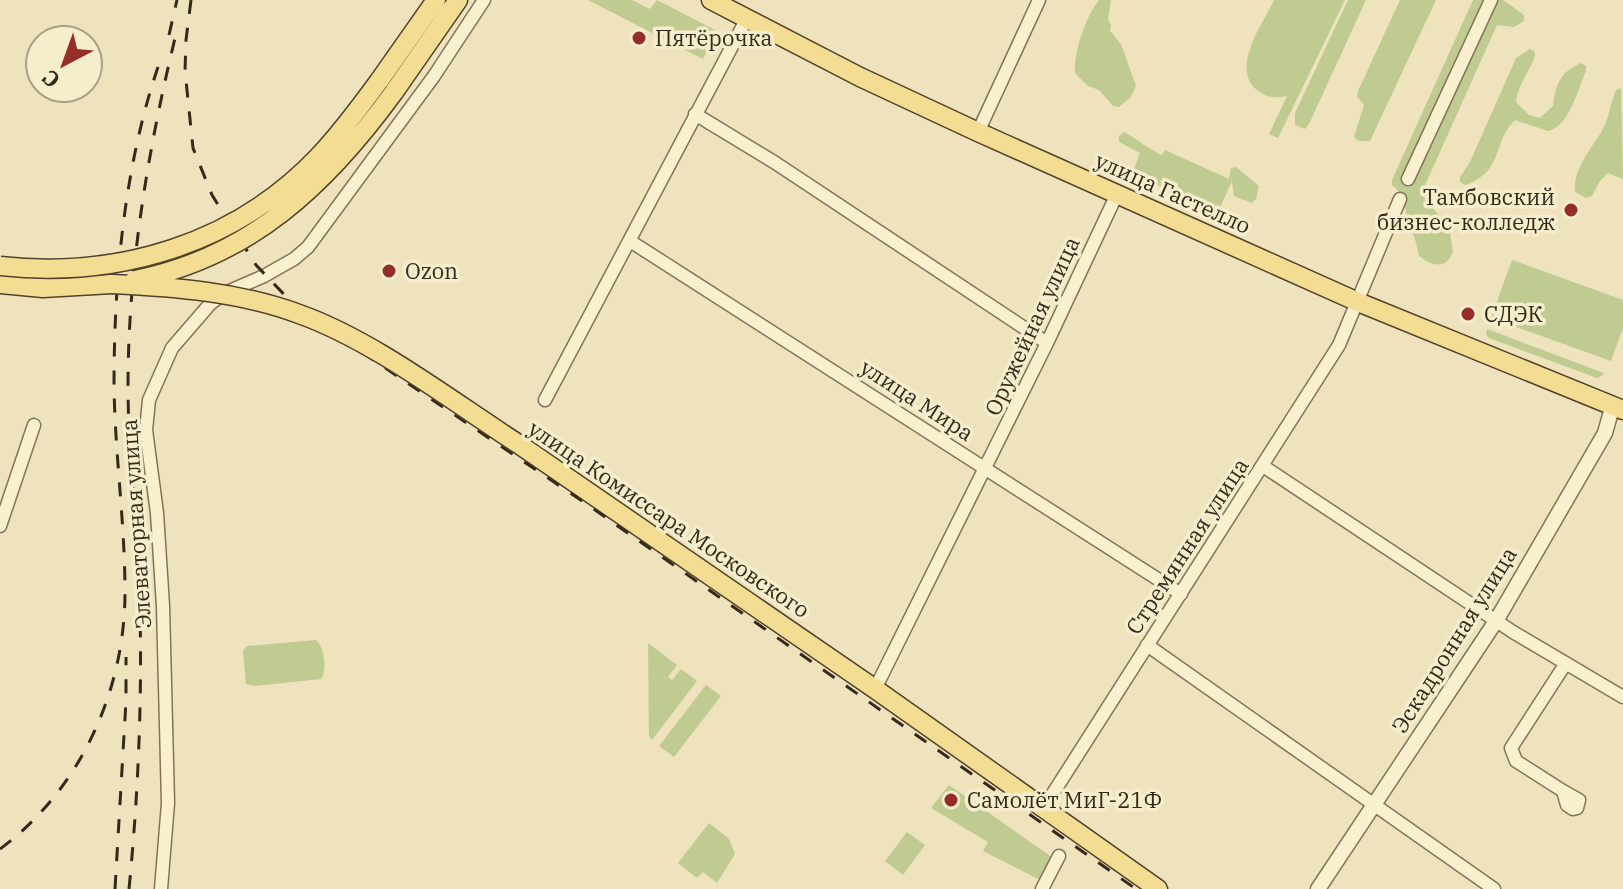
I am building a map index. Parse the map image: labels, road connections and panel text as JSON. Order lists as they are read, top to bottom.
{
  "streets": {
    "main road": ["улица Гастелло", "улица Комиссара Московского"],
    "street": [
      "Оружейная улица",
      "улица Мира",
      "Элеваторная улица",
      "Стремянная улица",
      "Эскадронная улица"
    ]
  },
  "crossings": [
    ["улица Гастелло", "Оружейная улица"],
    ["улица Гастелло", "Стремянная улица"],
    ["улица Гастелло", "Эскадронная улица"],
    ["Оружейная улица", "улица Мира"],
    ["Оружейная улица", "улица Комиссара Московского"],
    ["улица Мира", "Стремянная улица"],
    ["улица Комиссара Московского", "Стремянная улица"]
  ],
  "places": [
    "Пятёрочка",
    "Тамбовский бизнес-колледж",
    "Ozon",
    "СДЭК",
    "Самолёт МиГ-21Ф"
  ],
  "north": "bottom left"
}
